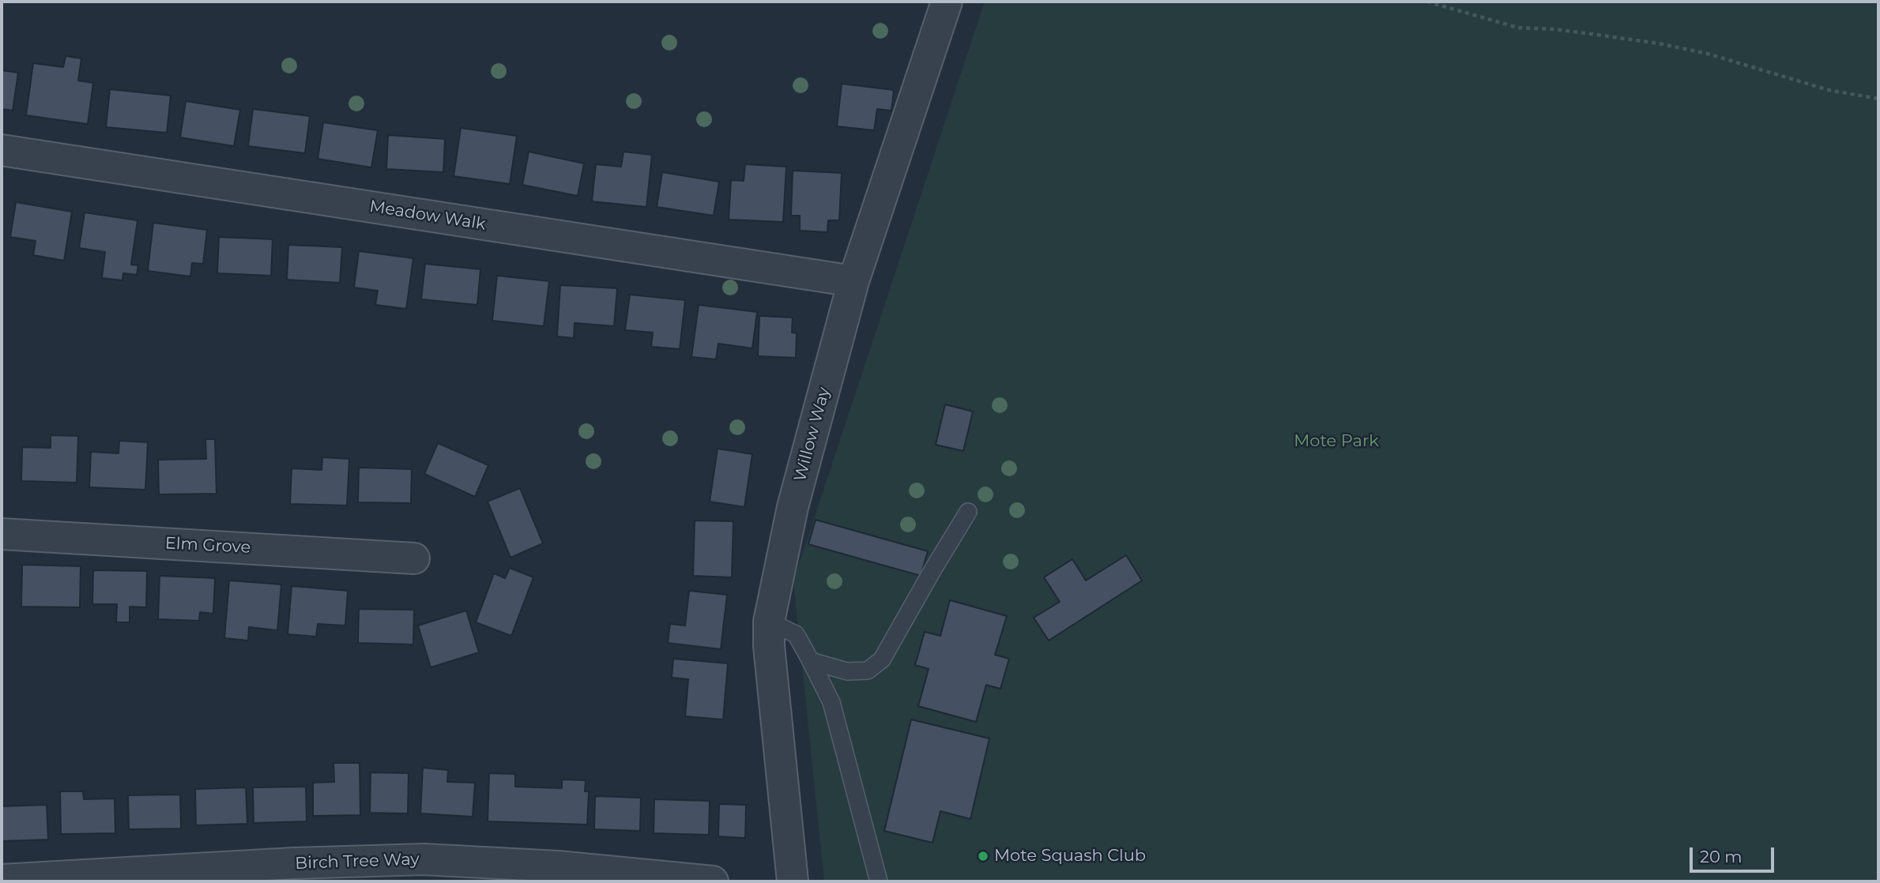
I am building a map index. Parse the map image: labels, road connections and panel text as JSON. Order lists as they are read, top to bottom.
{
  "streets": {
    "street": [
      "Meadow Walk",
      "Willow Way",
      "Elm Grove",
      "Birch Tree Way"
    ]
  },
  "crossings": [
    ["Meadow Walk", "Willow Way"]
  ],
  "parks": ["Mote Park"],
  "places": ["Mote Squash Club"],
  "scale_bar": "20 m"
}
